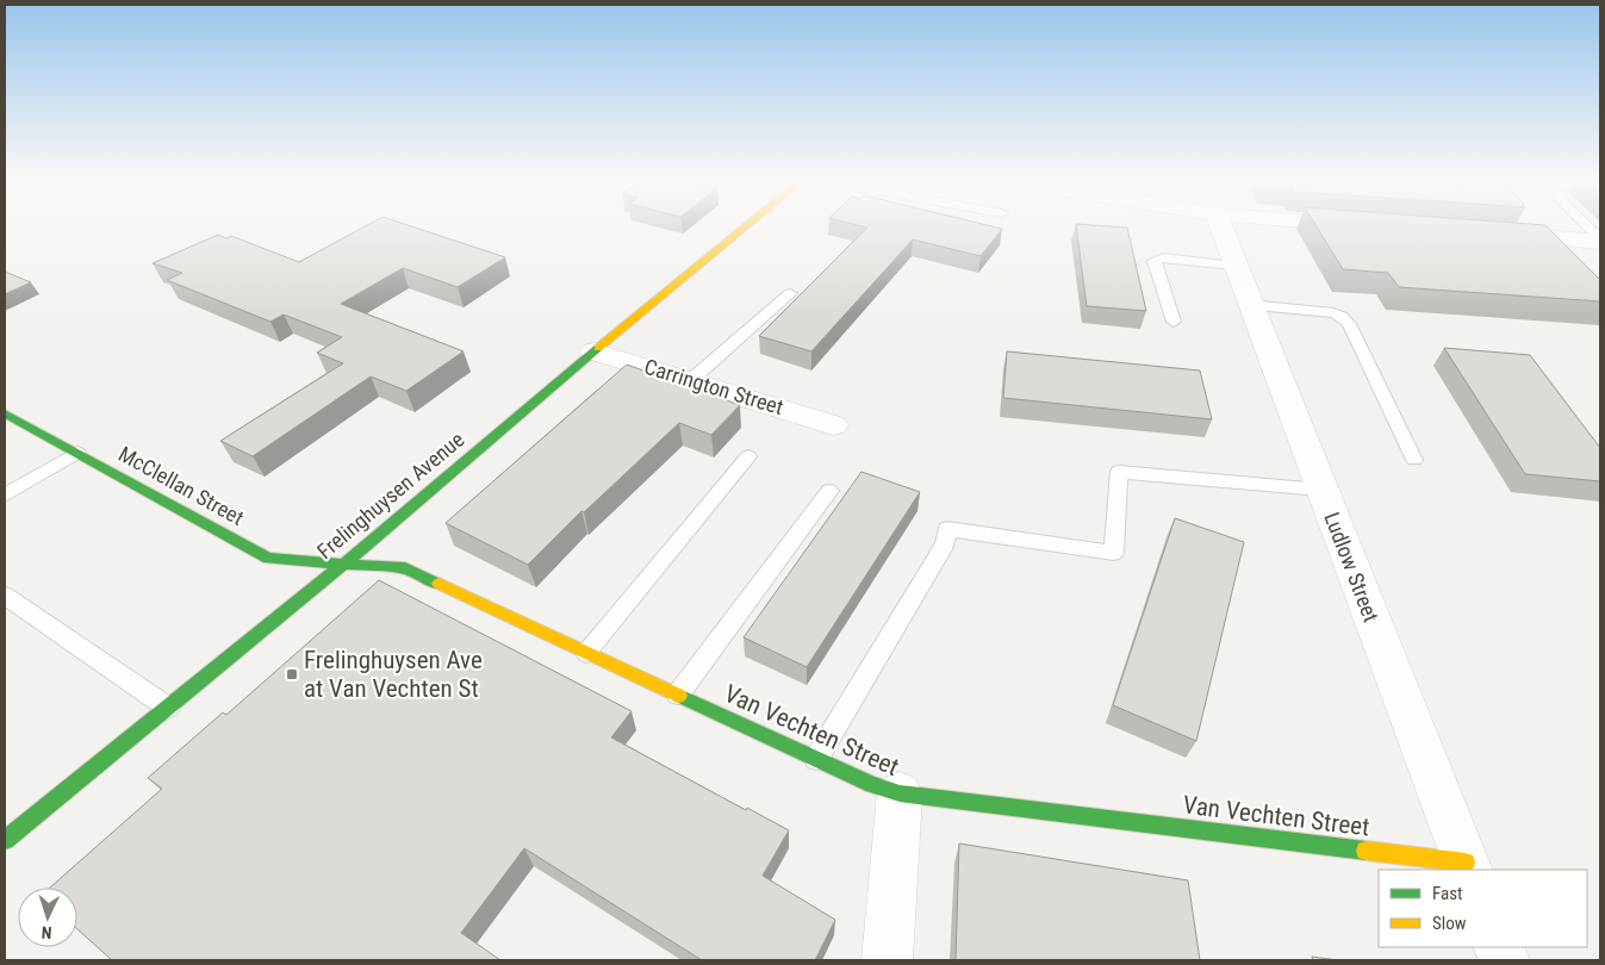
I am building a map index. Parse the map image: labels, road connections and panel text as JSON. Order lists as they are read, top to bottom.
{
  "streets": {
    "main road": ["McClellan Street", "Frelinghuysen Avenue", "Van Vechten Street"],
    "street": ["Carrington Street", "Ludlow Street"]
  },
  "crossings": [
    ["Carrington Street", "Frelinghuysen Avenue"],
    ["McClellan Street", "Frelinghuysen Avenue"],
    ["McClellan Street", "Van Vechten Street"],
    ["Frelinghuysen Avenue", "Van Vechten Street"],
    ["Ludlow Street", "Van Vechten Street"]
  ],
  "places": {
    "transit": ["Frelinghuysen Ave at Van Vechten St"]
  },
  "legend": ["Fast", "Slow"],
  "north": "bottom"
}
